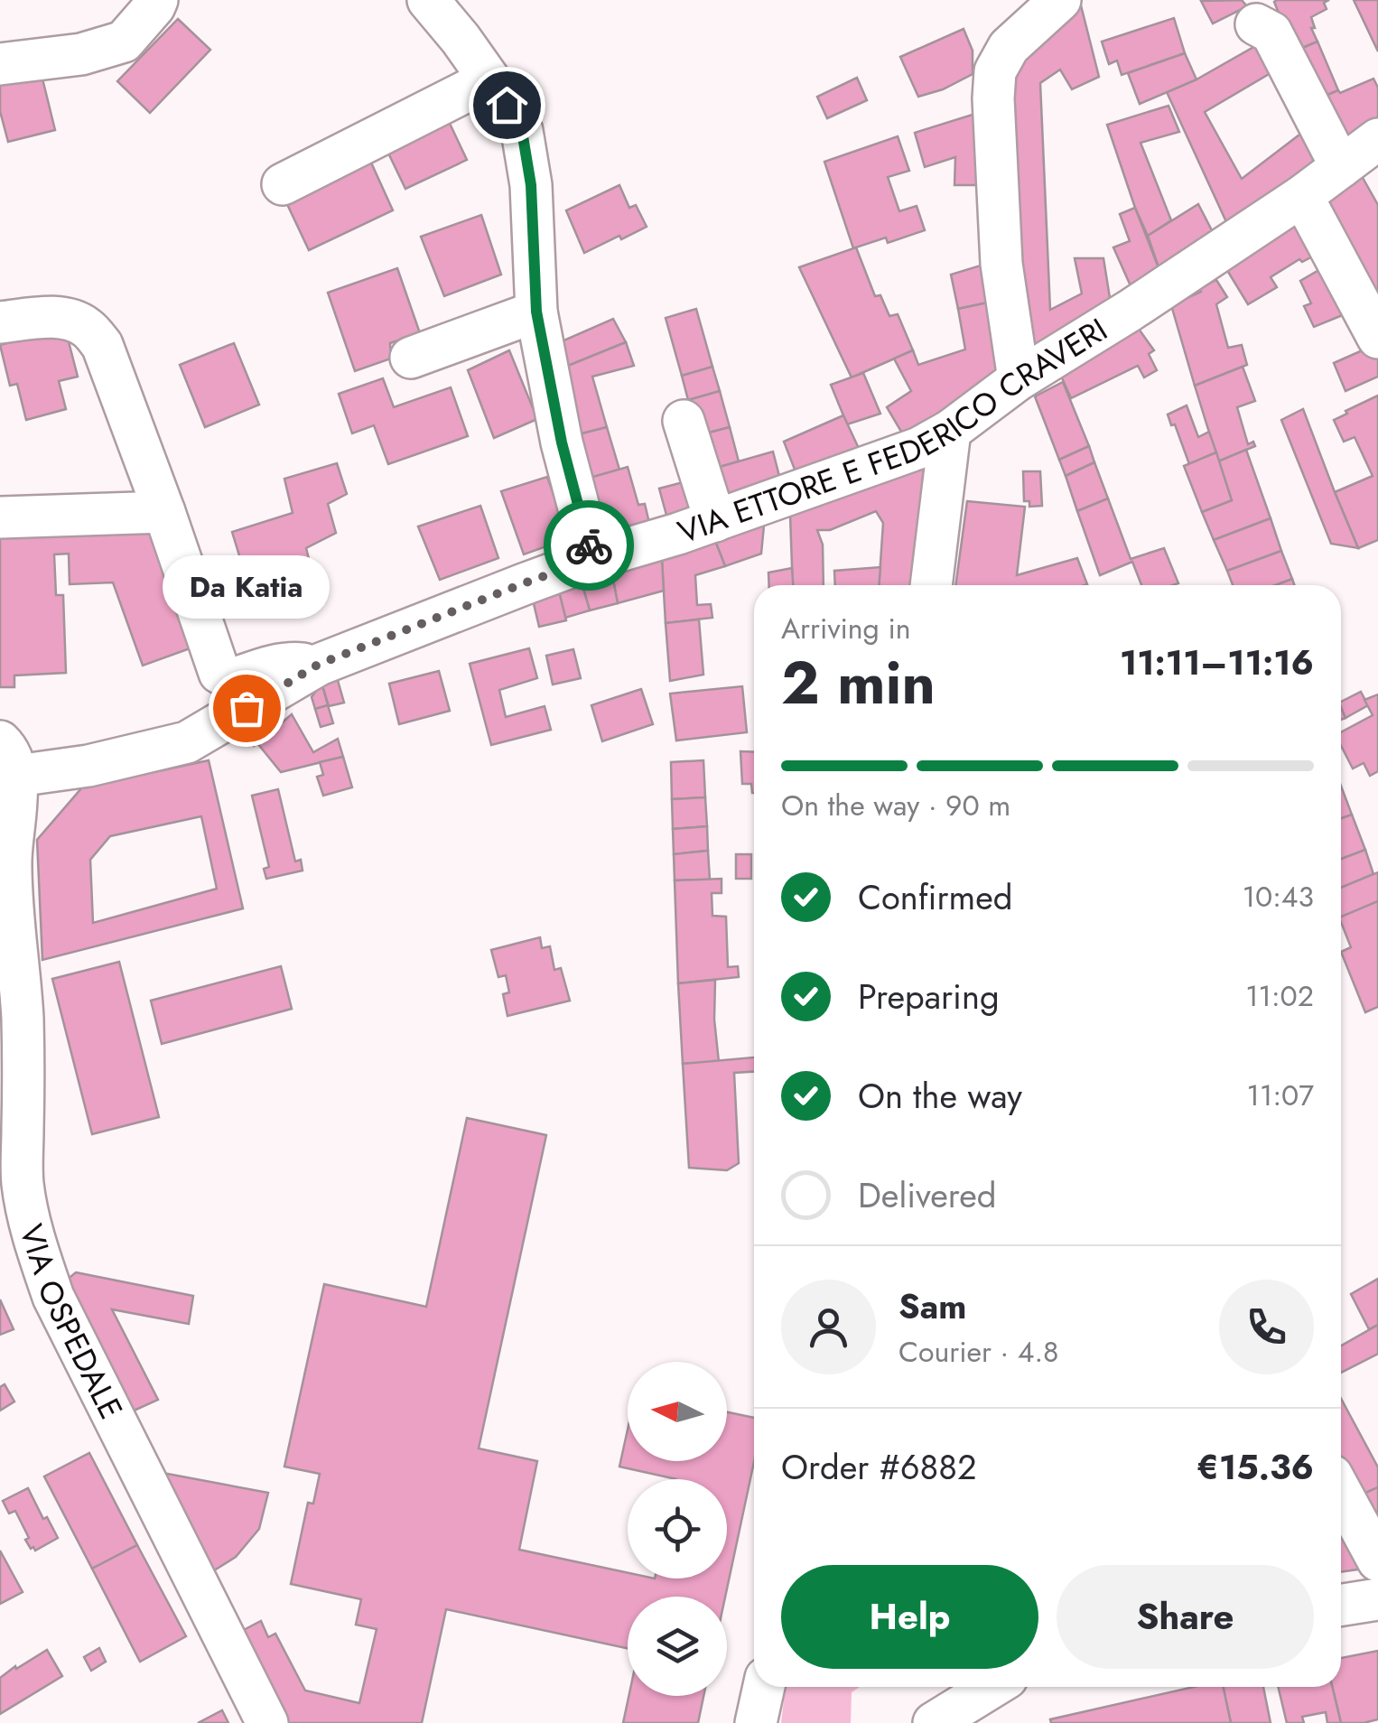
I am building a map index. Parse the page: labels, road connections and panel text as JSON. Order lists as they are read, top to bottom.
{
  "streets": {
    "street": ["VIA ETTORE E FEDERICO CRAVERI", "VIA OSPEDALE"]
  },
  "crossings": [
    ["VIA ETTORE E FEDERICO CRAVERI", "VIA OSPEDALE"]
  ],
  "places": ["Da Katia"],
  "north": "left",
  "page": {
    "bubble": "Da Katia",
    "heading": ["2 min", "Arriving in", "11:11–11:16"],
    "panel": [
      "Sam",
      "Courier · 4.8",
      "Order #6882",
      "€15.36"
    ],
    "bar": "On the way · 90 m",
    "list": [
      ["Confirmed", "10:43"],
      ["Preparing", "11:02"],
      ["On the way", "11:07"],
      "Delivered"
    ],
    "buttons": ["Help", "Share"]
  }
}
